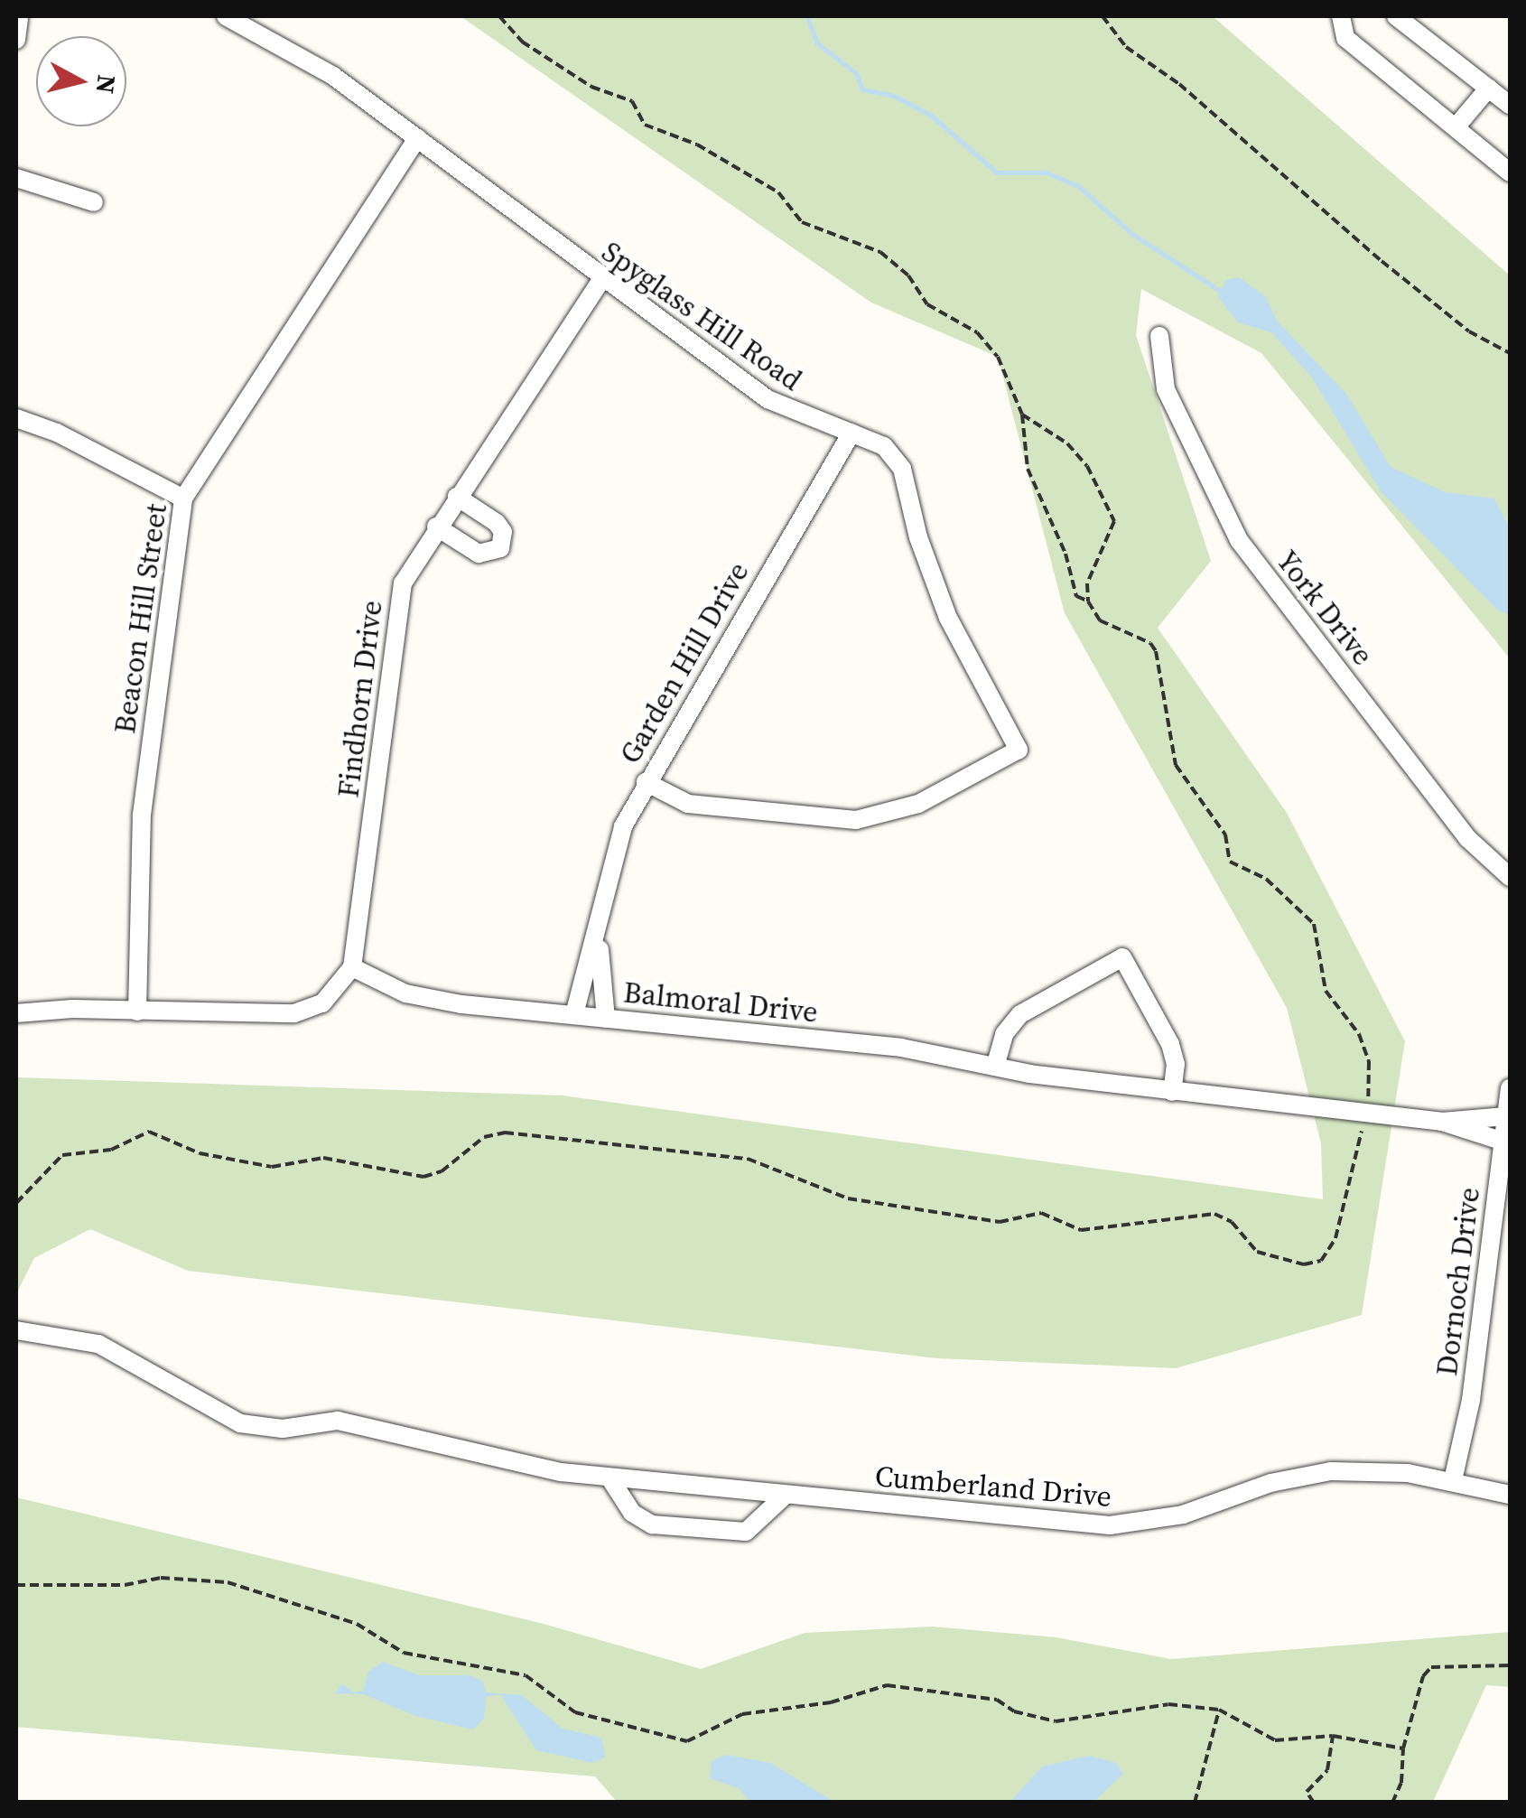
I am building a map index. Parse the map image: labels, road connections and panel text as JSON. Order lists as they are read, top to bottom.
{
  "streets": {
    "street": [
      "Spyglass Hill Road",
      "York Drive",
      "Beacon Hill Street",
      "Garden Hill Drive",
      "Findhorn Drive",
      "Balmoral Drive",
      "Dornoch Drive",
      "Cumberland Drive"
    ]
  },
  "crossings": [
    ["Spyglass Hill Road", "Beacon Hill Street"],
    ["Spyglass Hill Road", "Garden Hill Drive"],
    ["Spyglass Hill Road", "Findhorn Drive"],
    ["Garden Hill Drive", "Balmoral Drive"],
    ["Findhorn Drive", "Balmoral Drive"],
    ["Balmoral Drive", "Dornoch Drive"],
    ["Dornoch Drive", "Cumberland Drive"]
  ],
  "north": "right"
}
